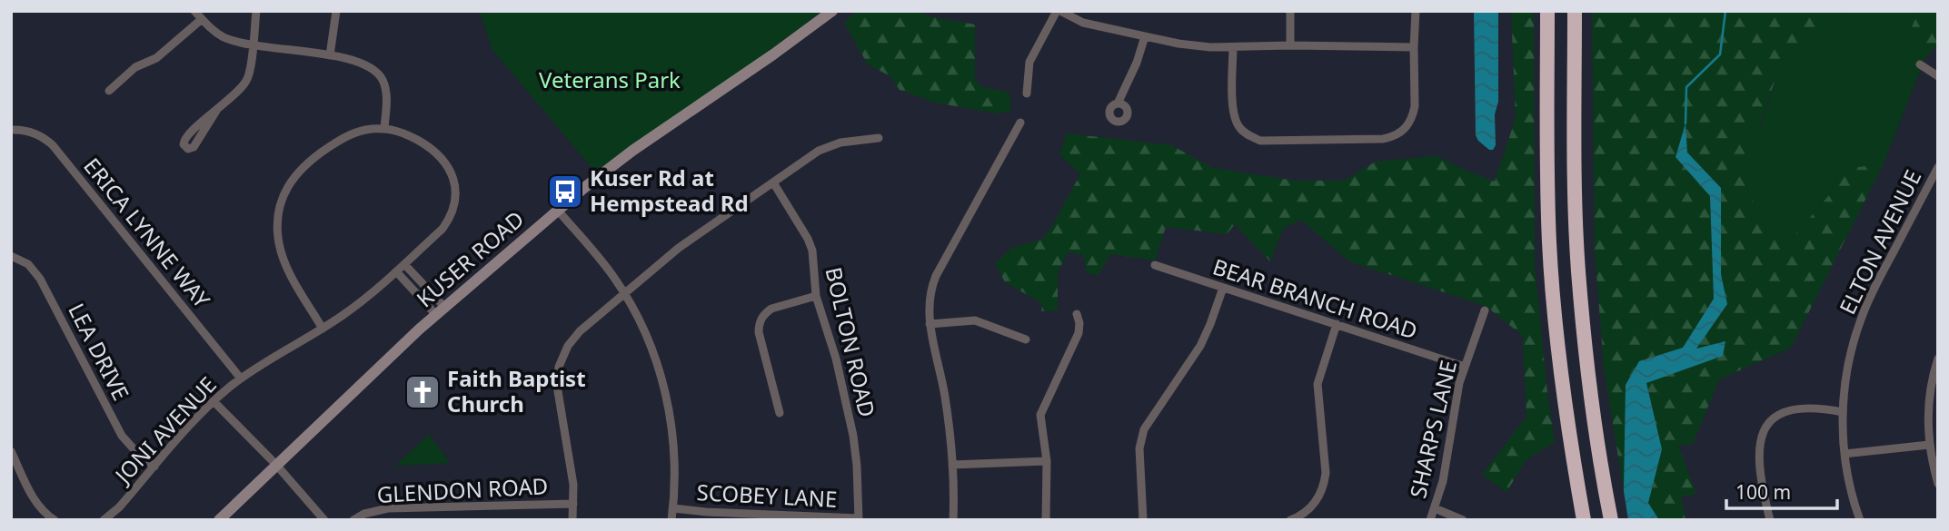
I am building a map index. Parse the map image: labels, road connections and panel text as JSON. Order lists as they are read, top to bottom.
{
  "streets": {
    "street": [
      "ERICA LYNNE WAY",
      "ELTON AVENUE",
      "KUSER ROAD",
      "BEAR BRANCH ROAD",
      "BOLTON ROAD",
      "LEA DRIVE",
      "SHARPS LANE",
      "JONI AVENUE",
      "GLENDON ROAD",
      "SCOBEY LANE"
    ]
  },
  "crossings": [
    ["ERICA LYNNE WAY", "JONI AVENUE"],
    ["BEAR BRANCH ROAD", "SHARPS LANE"],
    ["BOLTON ROAD", "SCOBEY LANE"],
    ["LEA DRIVE", "JONI AVENUE"]
  ],
  "parks": ["Veterans Park"],
  "places": {
    "bus stop": ["Kuser Rd at Hempstead Rd"],
    "church": ["Faith Baptist Church"]
  },
  "scale_bar": "100 m"
}
